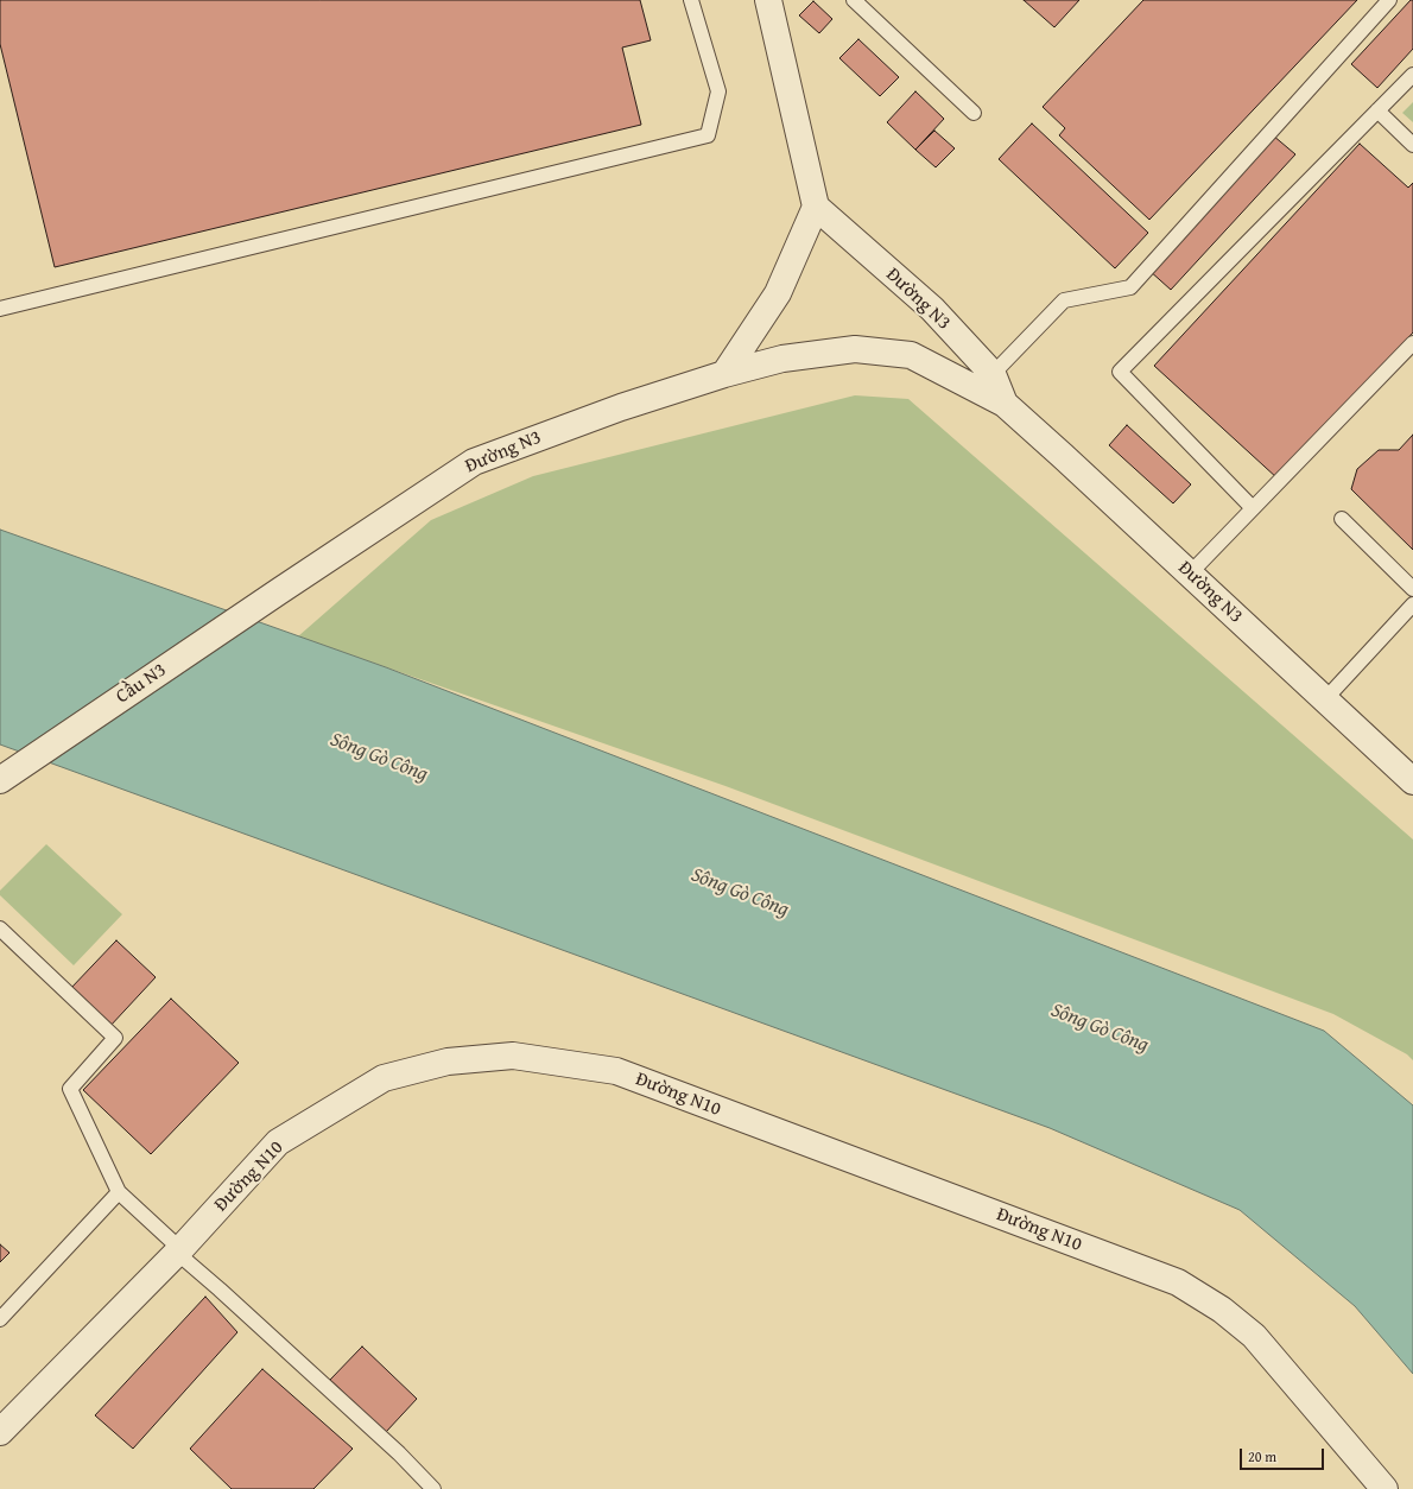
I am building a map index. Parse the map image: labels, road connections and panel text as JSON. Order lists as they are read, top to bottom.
{
  "streets": {
    "street": ["Đường N3", "Cầu N3", "Đường N10"]
  },
  "crossings": [
    ["Đường N3", "Cầu N3"]
  ],
  "water": ["Sông Gò Công"],
  "scale_bar": "20 m"
}
